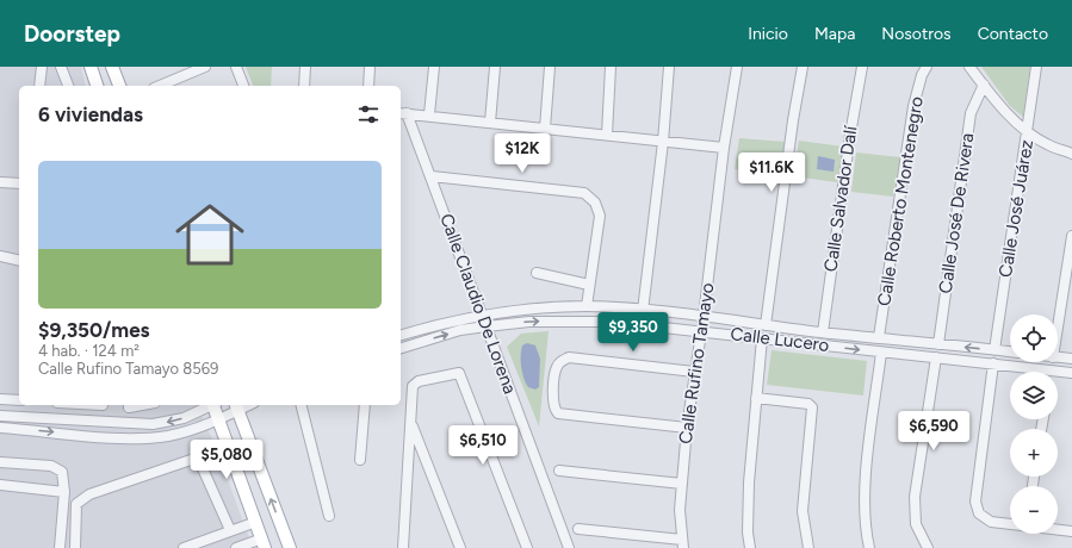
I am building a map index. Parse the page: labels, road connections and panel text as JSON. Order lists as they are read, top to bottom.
{
  "streets": {
    "street": [
      "Calle Salvador Dalí",
      "Calle Roberto Montenegro",
      "Calle José Juárez",
      "Calle José De Rivera",
      "Calle Claudio De Lorena",
      "Calle Lucero",
      "Calle Rufino Tamayo"
    ]
  },
  "crossings": [
    ["Calle Salvador Dalí", "Calle Lucero"],
    ["Calle Roberto Montenegro", "Calle Lucero"],
    ["Calle José Juárez", "Calle Lucero"],
    ["Calle José De Rivera", "Calle Lucero"],
    ["Calle Claudio De Lorena", "Calle Lucero"],
    ["Calle Lucero", "Calle Rufino Tamayo"]
  ],
  "page": {
    "header": "Doorstep",
    "nav": [
      "Inicio",
      "Mapa",
      "Nosotros",
      "Contacto"
    ],
    "heading": "6 viviendas",
    "price": [
      "$12K",
      "$11.6K",
      "$9,350",
      "$6,590",
      "$6,510",
      "$5,080"
    ],
    "list": [
      {
        "name": "$9,350/mes",
        "note": "4 hab. · 124 m² · Calle Rufino Tamayo 8569"
      }
    ],
    "map_buttons": ["+", "−"]
  }
}
